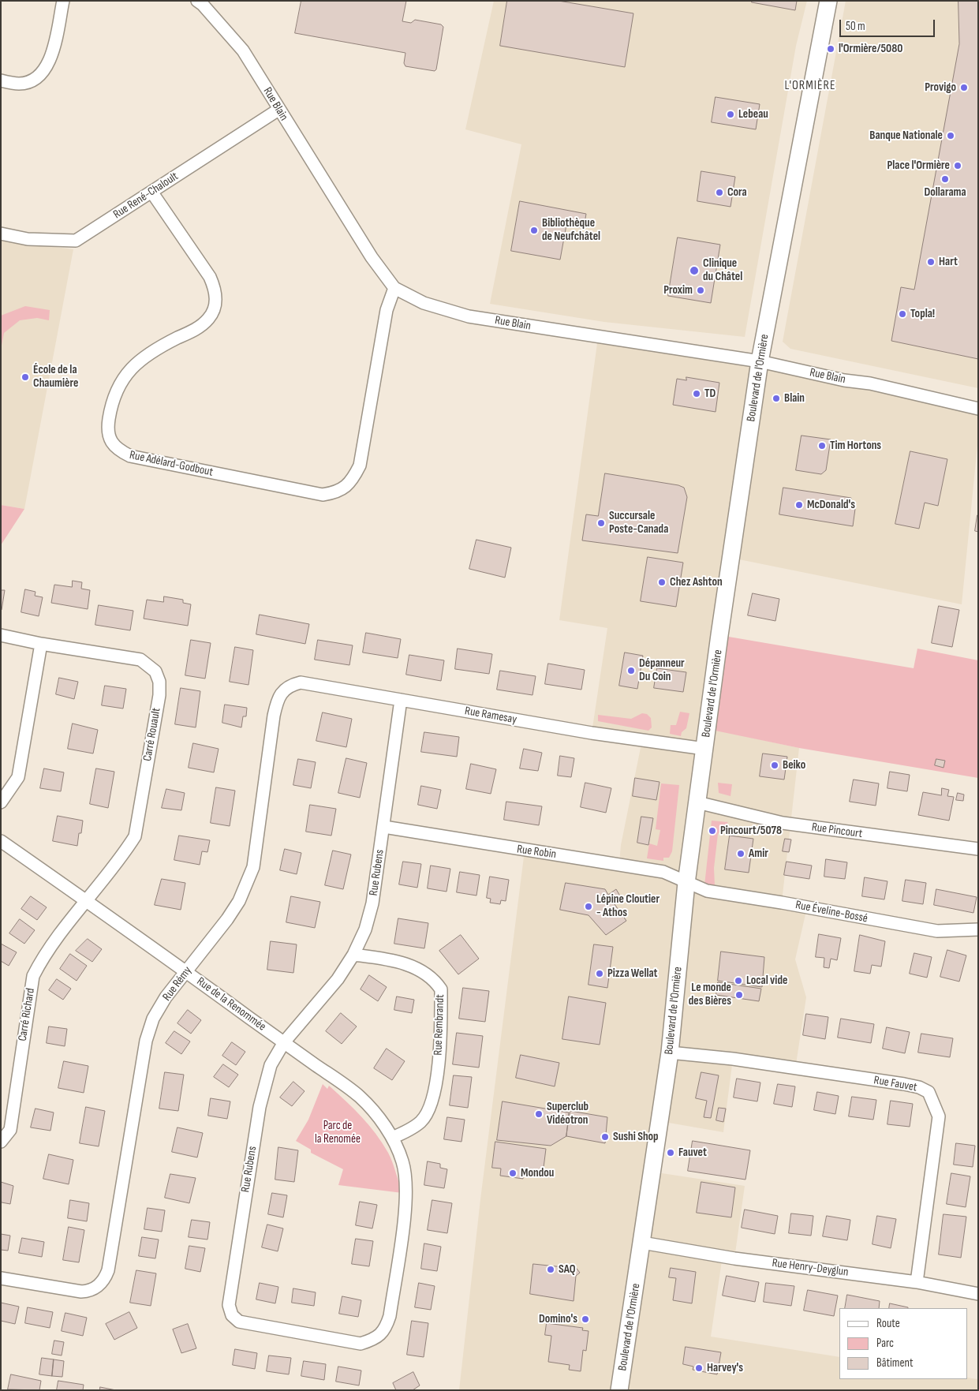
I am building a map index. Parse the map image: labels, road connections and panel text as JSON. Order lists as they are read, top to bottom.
{
  "streets": {
    "main road": ["Boulevard de l'Ormière"],
    "street": [
      "Rue Blain",
      "Rue René-Chaloult",
      "Rue Adélard-Godbout",
      "Rue Ramesay",
      "Carré Rouault",
      "Rue Pincourt",
      "Rue Robin",
      "Rue Rubens",
      "Rue Éveline-Bossé",
      "Rue Rémy",
      "Rue de la Renommée",
      "Carré Richard",
      "Rue Rembrandt",
      "Rue Fauvet",
      "Rue Henry-Deyglun"
    ]
  },
  "crossings": [
    ["Rue Blain", "Rue René-Chaloult"],
    ["Rue Blain", "Boulevard de l'Ormière"],
    ["Rue Blain", "Rue Adélard-Godbout"],
    ["Rue René-Chaloult", "Rue Adélard-Godbout"],
    ["Boulevard de l'Ormière", "Rue Ramesay"],
    ["Boulevard de l'Ormière", "Rue Pincourt"],
    ["Boulevard de l'Ormière", "Rue Robin"],
    ["Boulevard de l'Ormière", "Rue Éveline-Bossé"],
    ["Boulevard de l'Ormière", "Rue Fauvet"],
    ["Boulevard de l'Ormière", "Rue Henry-Deyglun"],
    ["Rue Ramesay", "Rue Rubens"],
    ["Rue Ramesay", "Rue Rémy"],
    ["Carré Rouault", "Rue de la Renommée"],
    ["Carré Rouault", "Carré Richard"],
    ["Rue Robin", "Rue Rubens"],
    ["Rue Robin", "Rue Éveline-Bossé"],
    ["Rue Rubens", "Rue de la Renommée"],
    ["Rue Rubens", "Rue Rembrandt"],
    ["Rue Rémy", "Rue de la Renommée"],
    ["Rue de la Renommée", "Carré Richard"],
    ["Rue de la Renommée", "Rue Rembrandt"],
    ["Rue Fauvet", "Rue Henry-Deyglun"]
  ],
  "districts": ["L'ORMIÈRE"],
  "parks": ["Parc de la Renomée"],
  "places": [
    "l'Ormière/5080",
    "Provigo",
    "Lebeau",
    "Banque Nationale",
    "Place l'Ormière",
    "Dollarama",
    "Cora",
    "Bibliothèque de Neufchâtel",
    "Hart",
    "Clinique du Châtel",
    "Proxim",
    "Topla!",
    "École de la Chaumière",
    "TD",
    "Blain",
    "Tim Hortons",
    "McDonald's",
    "Succursale Poste-Canada",
    "Chez Ashton",
    "Dépanneur Du Coin",
    "Beiko",
    "Pincourt/5078",
    "Amir",
    "Lépine Cloutier - Athos",
    "Pizza Wellat",
    "Local vide",
    "Le monde des Bières",
    "Superclub Vidéotron",
    "Sushi Shop",
    "Fauvet",
    "Mondou",
    "SAQ",
    "Domino's",
    "Harvey's"
  ],
  "legend": ["Route", "Parc", "Bâtiment"],
  "scale_bar": "50 m"
}
